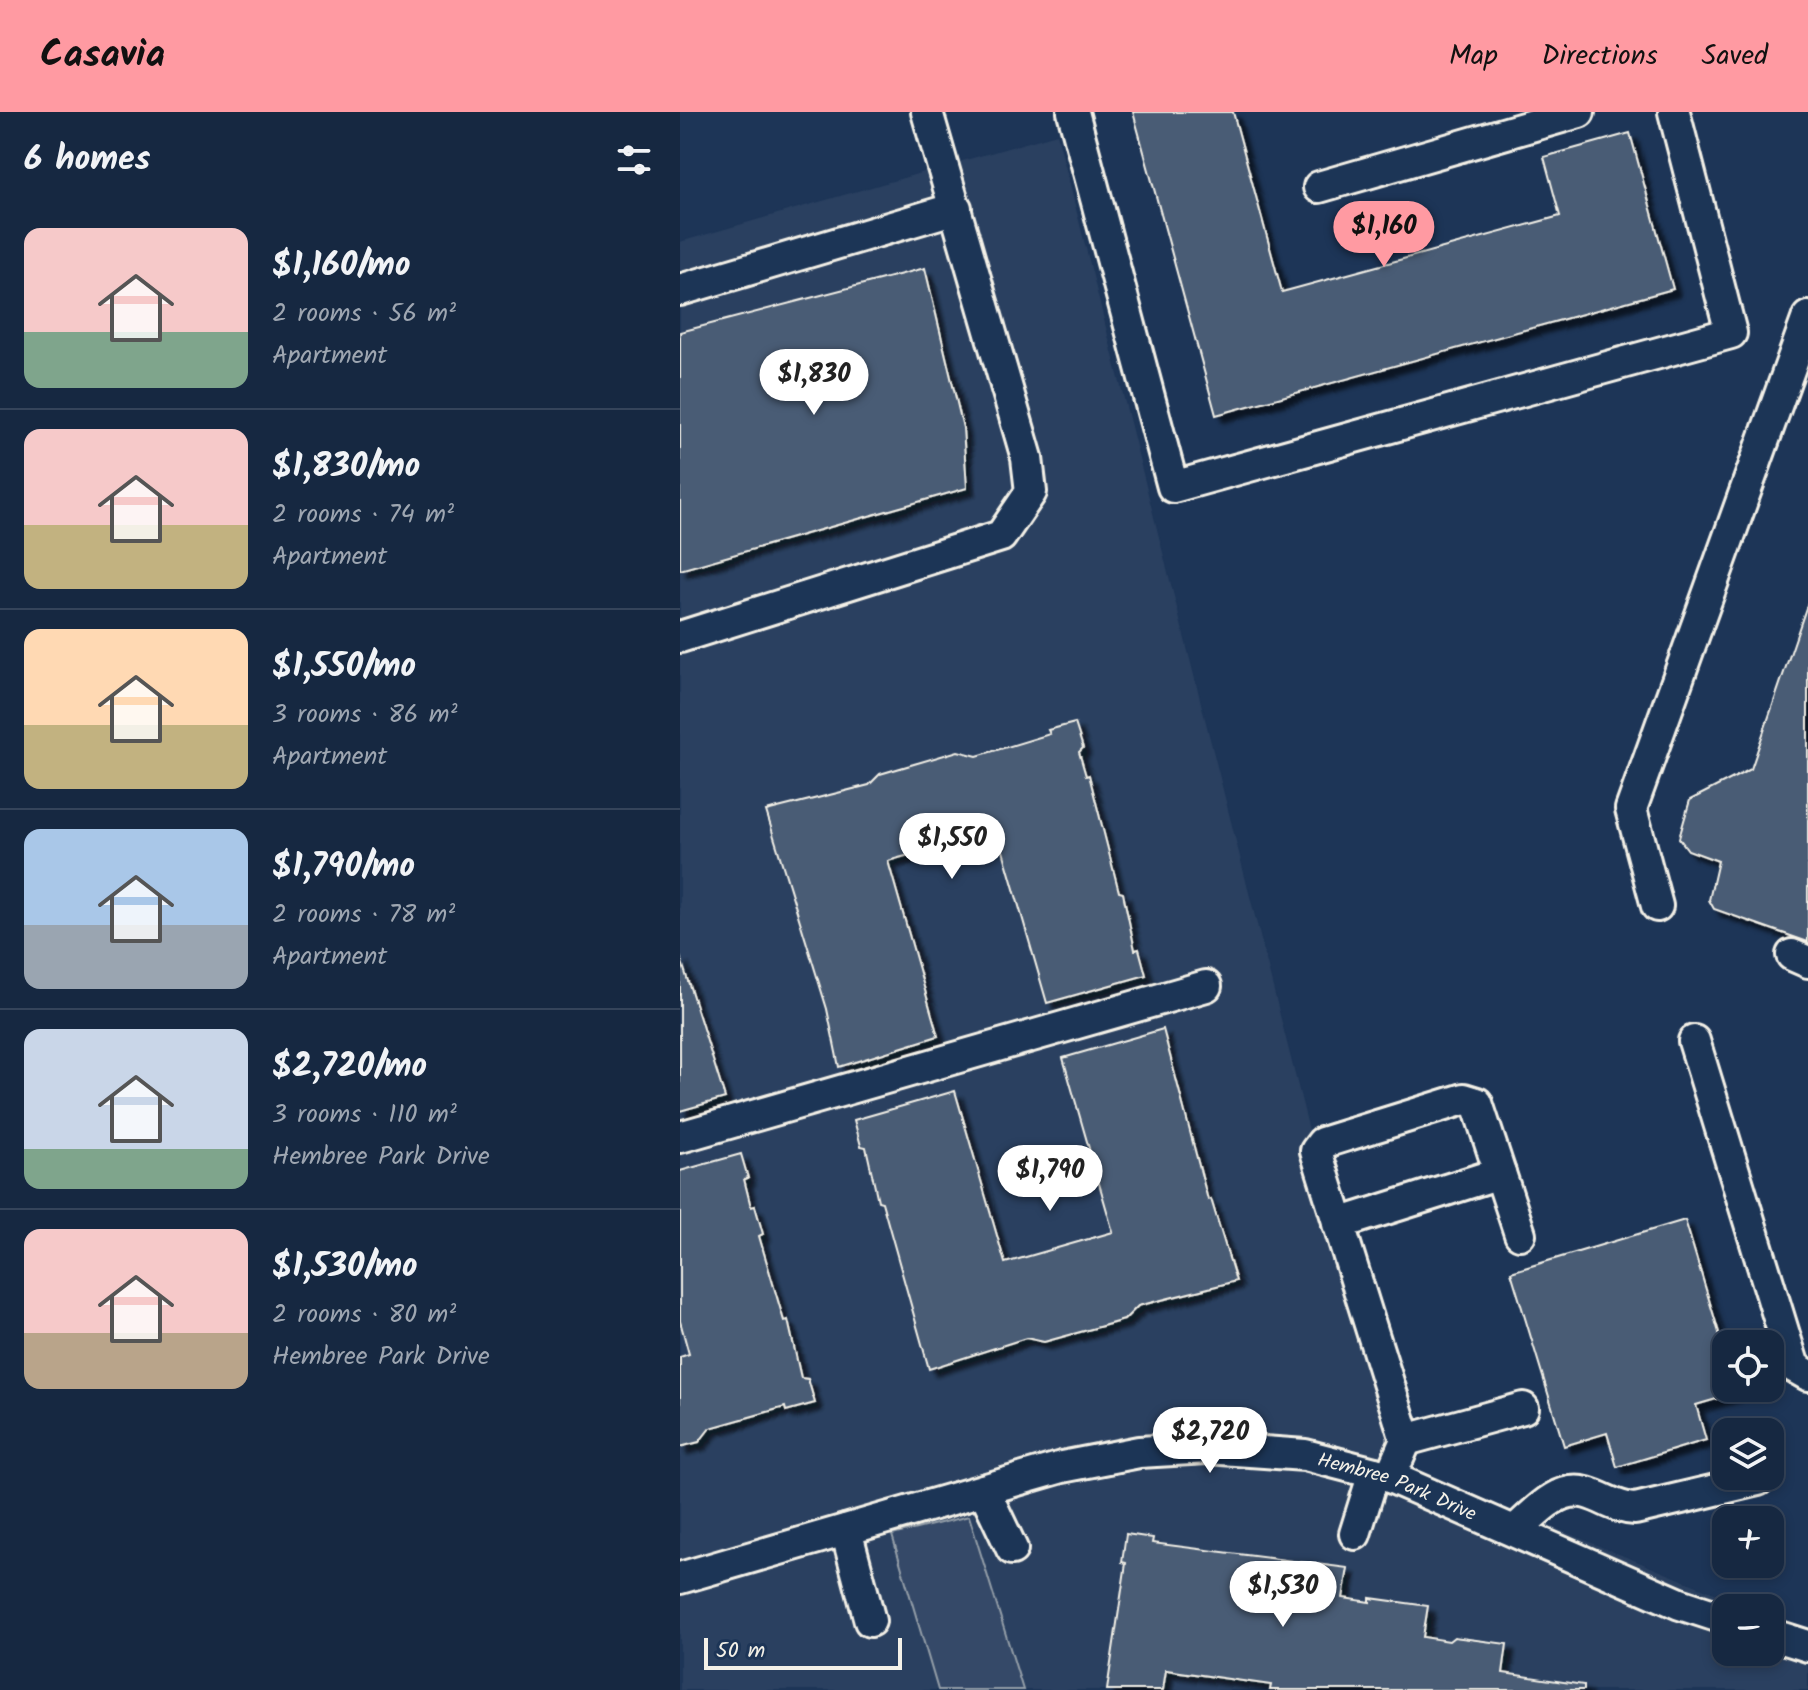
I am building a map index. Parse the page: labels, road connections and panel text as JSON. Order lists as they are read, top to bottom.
{
  "streets": {
    "street": ["Hembree Park Drive"]
  },
  "scale_bar": "50 m",
  "page": {
    "header": "Casavia",
    "nav": ["Map", "Directions", "Saved"],
    "heading": "6 homes",
    "price": [
      "$1,160",
      "$1,830",
      "$1,550",
      "$1,790",
      "$2,720",
      "$1,530"
    ],
    "list": [
      {
        "name": "$1,160/mo",
        "note": "2 rooms · 56 m² · Apartment"
      },
      {
        "name": "$1,830/mo",
        "note": "2 rooms · 74 m² · Apartment"
      },
      {
        "name": "$1,550/mo",
        "note": "3 rooms · 86 m² · Apartment"
      },
      {
        "name": "$1,790/mo",
        "note": "2 rooms · 78 m² · Apartment"
      },
      {
        "name": "$2,720/mo",
        "note": "3 rooms · 110 m² · Hembree Park Drive"
      },
      {
        "name": "$1,530/mo",
        "note": "2 rooms · 80 m² · Hembree Park Drive"
      }
    ],
    "map_buttons": ["+", "−"],
    "scale": "50 m"
  }
}
